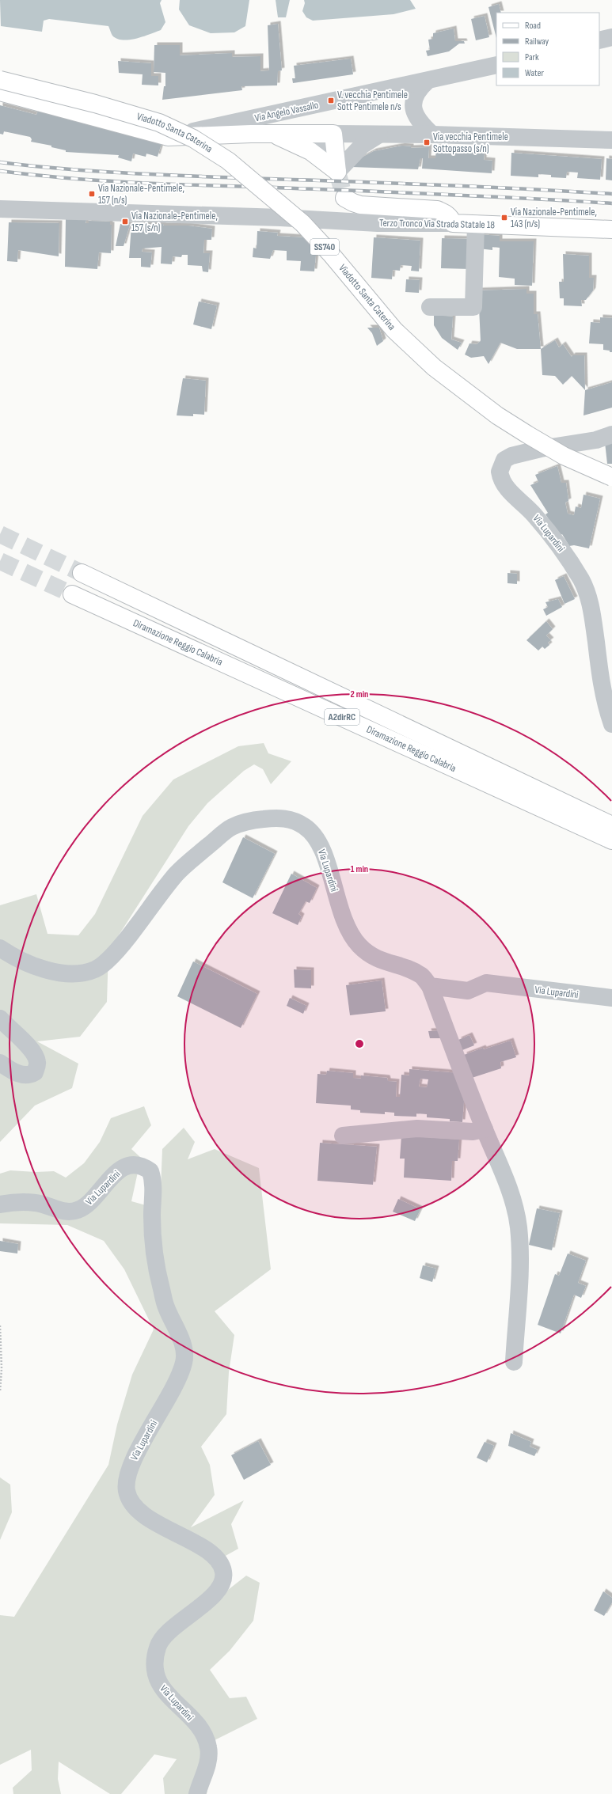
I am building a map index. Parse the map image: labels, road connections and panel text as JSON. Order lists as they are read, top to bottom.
{
  "streets": {
    "main road": [
      "Viadotto Santa Caterina",
      "Terzo Tronco Via Strada Statale 18",
      "SS740",
      "Diramazione Reggio Calabria",
      "A2dirRC"
    ],
    "street": ["Via Angelo Vassallo", "Via Lupardini"]
  },
  "places": {
    "transit": [
      "V. vecchia Pentimele Sott Pentimele n/s",
      "Via vecchia Pentimele Sottopasso (s/n)",
      "Via Nazionale-Pentimele, 157 (n/s)",
      "Via Nazionale-Pentimele, 143 (n/s)",
      "Via Nazionale-Pentimele, 157 (s/n)"
    ]
  },
  "legend": [
    "Road",
    "Railway",
    "Park",
    "Water"
  ],
  "rings": ["2 min", "1 min"]
}
